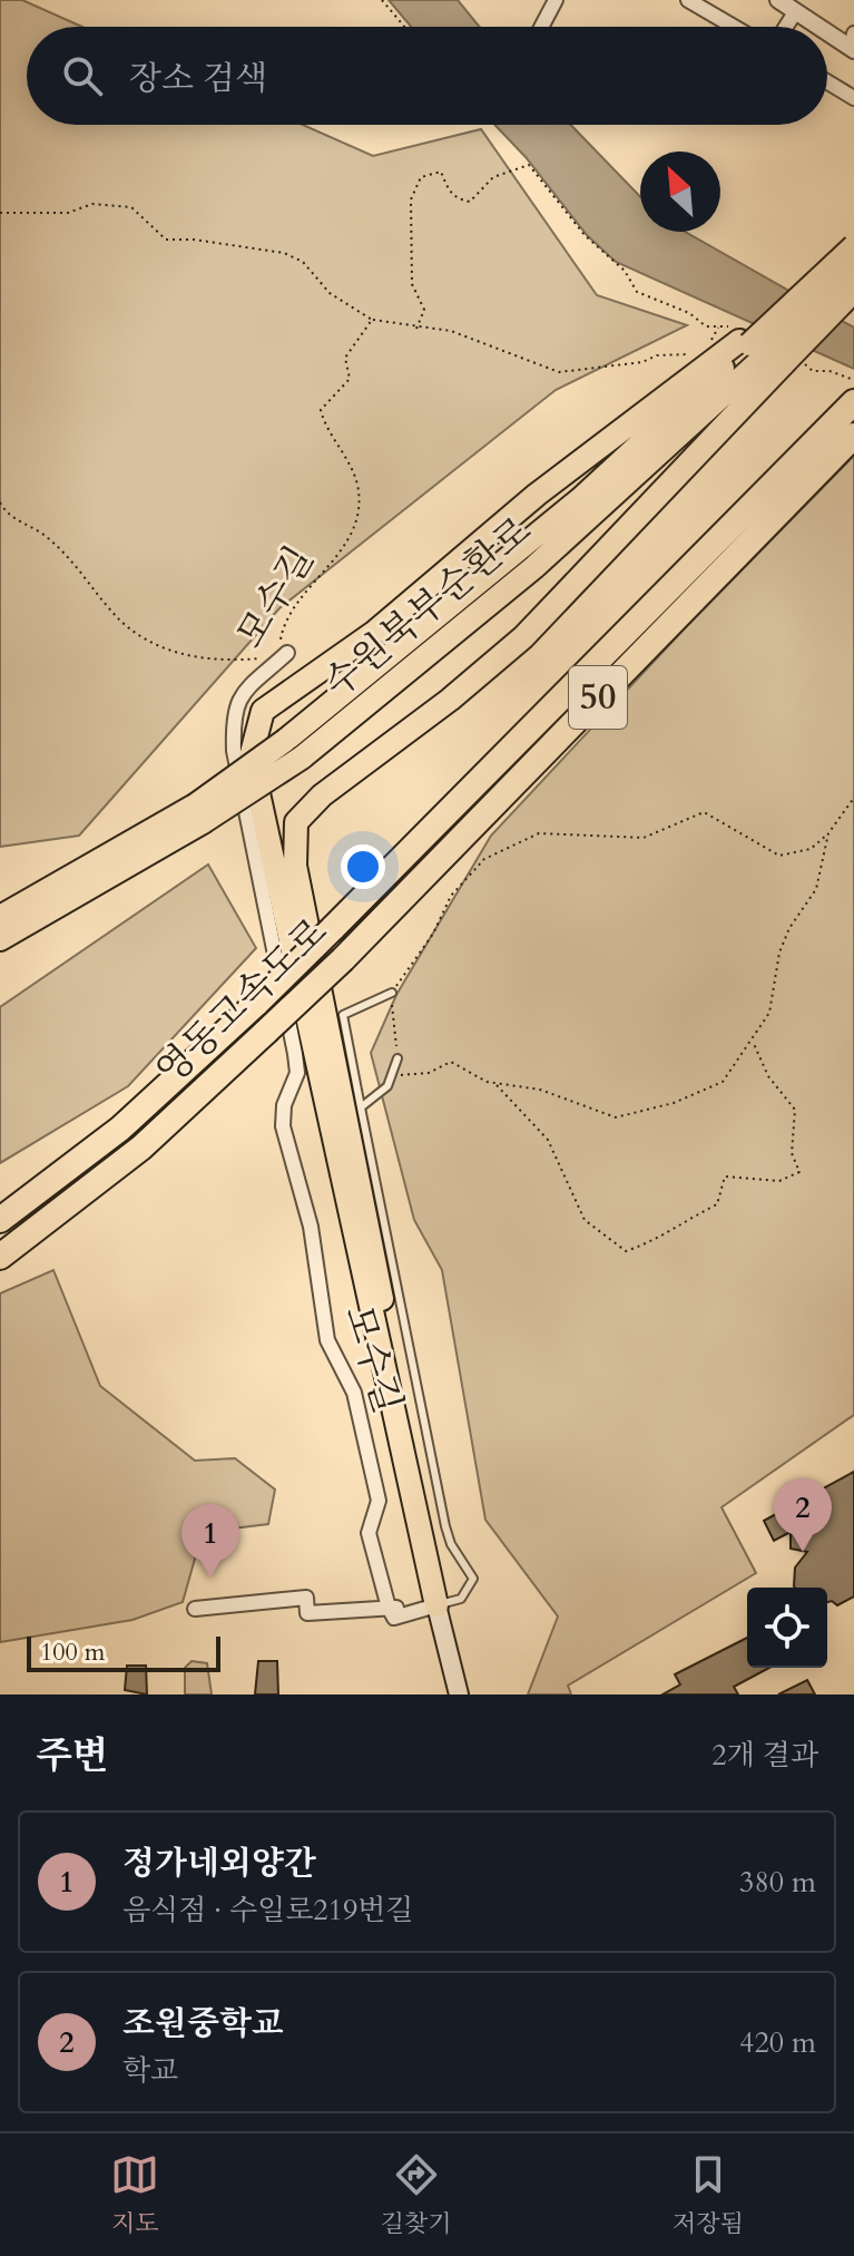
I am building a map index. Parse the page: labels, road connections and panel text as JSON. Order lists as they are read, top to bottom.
{
  "streets": {
    "highway": ["수원북부순환로", "50", "영동고속도로"],
    "street": ["모수길"]
  },
  "scale_bar": "100 m",
  "north": "top left",
  "page": {
    "search": "장소 검색",
    "pins": ["2", "1"],
    "scale": "100 m",
    "heading": ["주변", "2개 결과"],
    "list": [
      {
        "mark": "1",
        "name": "정가네외양간",
        "note": "음식점 · 수일로219번길",
        "value": "380 m"
      },
      {
        "mark": "2",
        "name": "조원중학교",
        "note": "학교",
        "value": "420 m"
      }
    ],
    "nav": ["지도", "길찾기", "저장됨"]
  }
}
